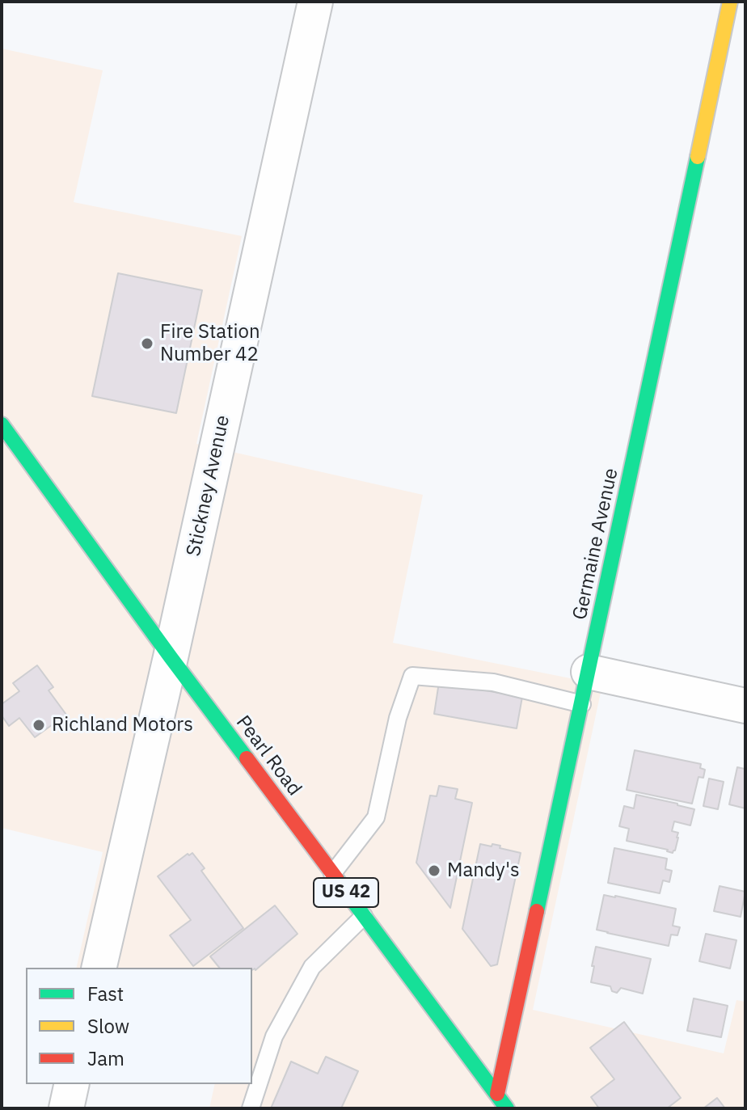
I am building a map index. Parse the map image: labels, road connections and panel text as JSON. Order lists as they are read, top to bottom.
{
  "streets": {
    "street": [
      "Stickney Avenue",
      "Germaine Avenue",
      "Pearl Road",
      "US 42"
    ]
  },
  "crossings": [
    ["Stickney Avenue", "Pearl Road"],
    ["Germaine Avenue", "Pearl Road"]
  ],
  "places": ["Fire Station Number 42", "Richland Motors", "Mandy's"],
  "legend": ["Fast", "Slow", "Jam"]
}
